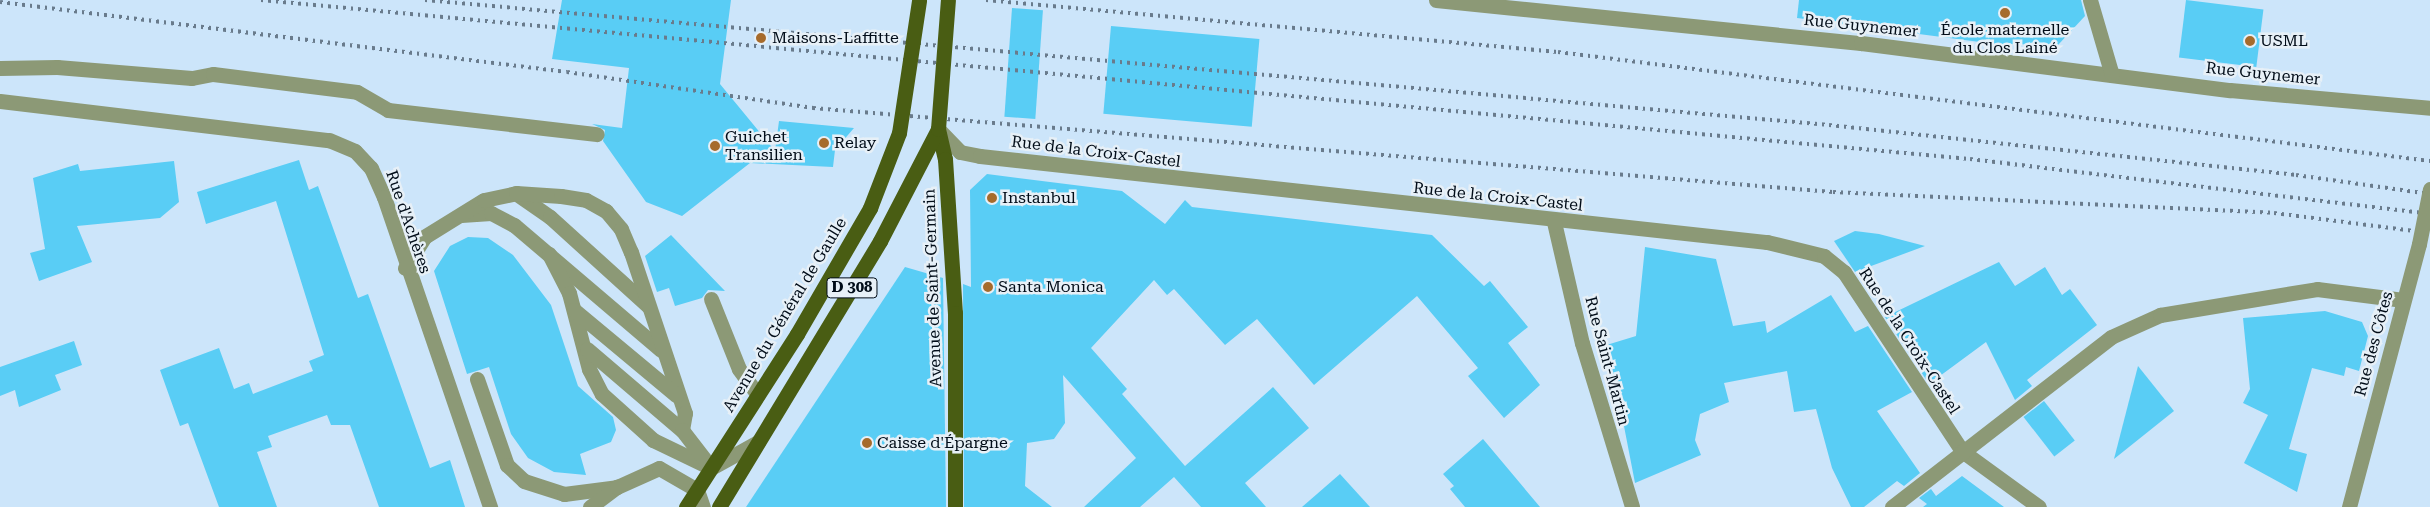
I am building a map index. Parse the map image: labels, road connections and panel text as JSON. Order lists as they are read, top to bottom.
{
  "streets": {
    "main road": ["D 308", "Avenue de Saint-Germain", "Avenue du Général de Gaulle"],
    "street": [
      "Rue Guynemer",
      "Rue de la Croix-Castel",
      "Rue d'Achères",
      "Rue des Côtes",
      "Rue Saint-Martin"
    ]
  },
  "crossings": [
    ["Rue de la Croix-Castel", "D 308"],
    ["Rue de la Croix-Castel", "Avenue de Saint-Germain"],
    ["Rue de la Croix-Castel", "Rue Saint-Martin"],
    ["D 308", "Avenue de Saint-Germain"]
  ],
  "places": [
    "École maternelle du Clos Lainé",
    "Maisons-Laffitte",
    "USML",
    "Relay",
    "Guichet Transilien",
    "Instanbul",
    "Santa Monica",
    "Caisse d'Épargne"
  ]
}
